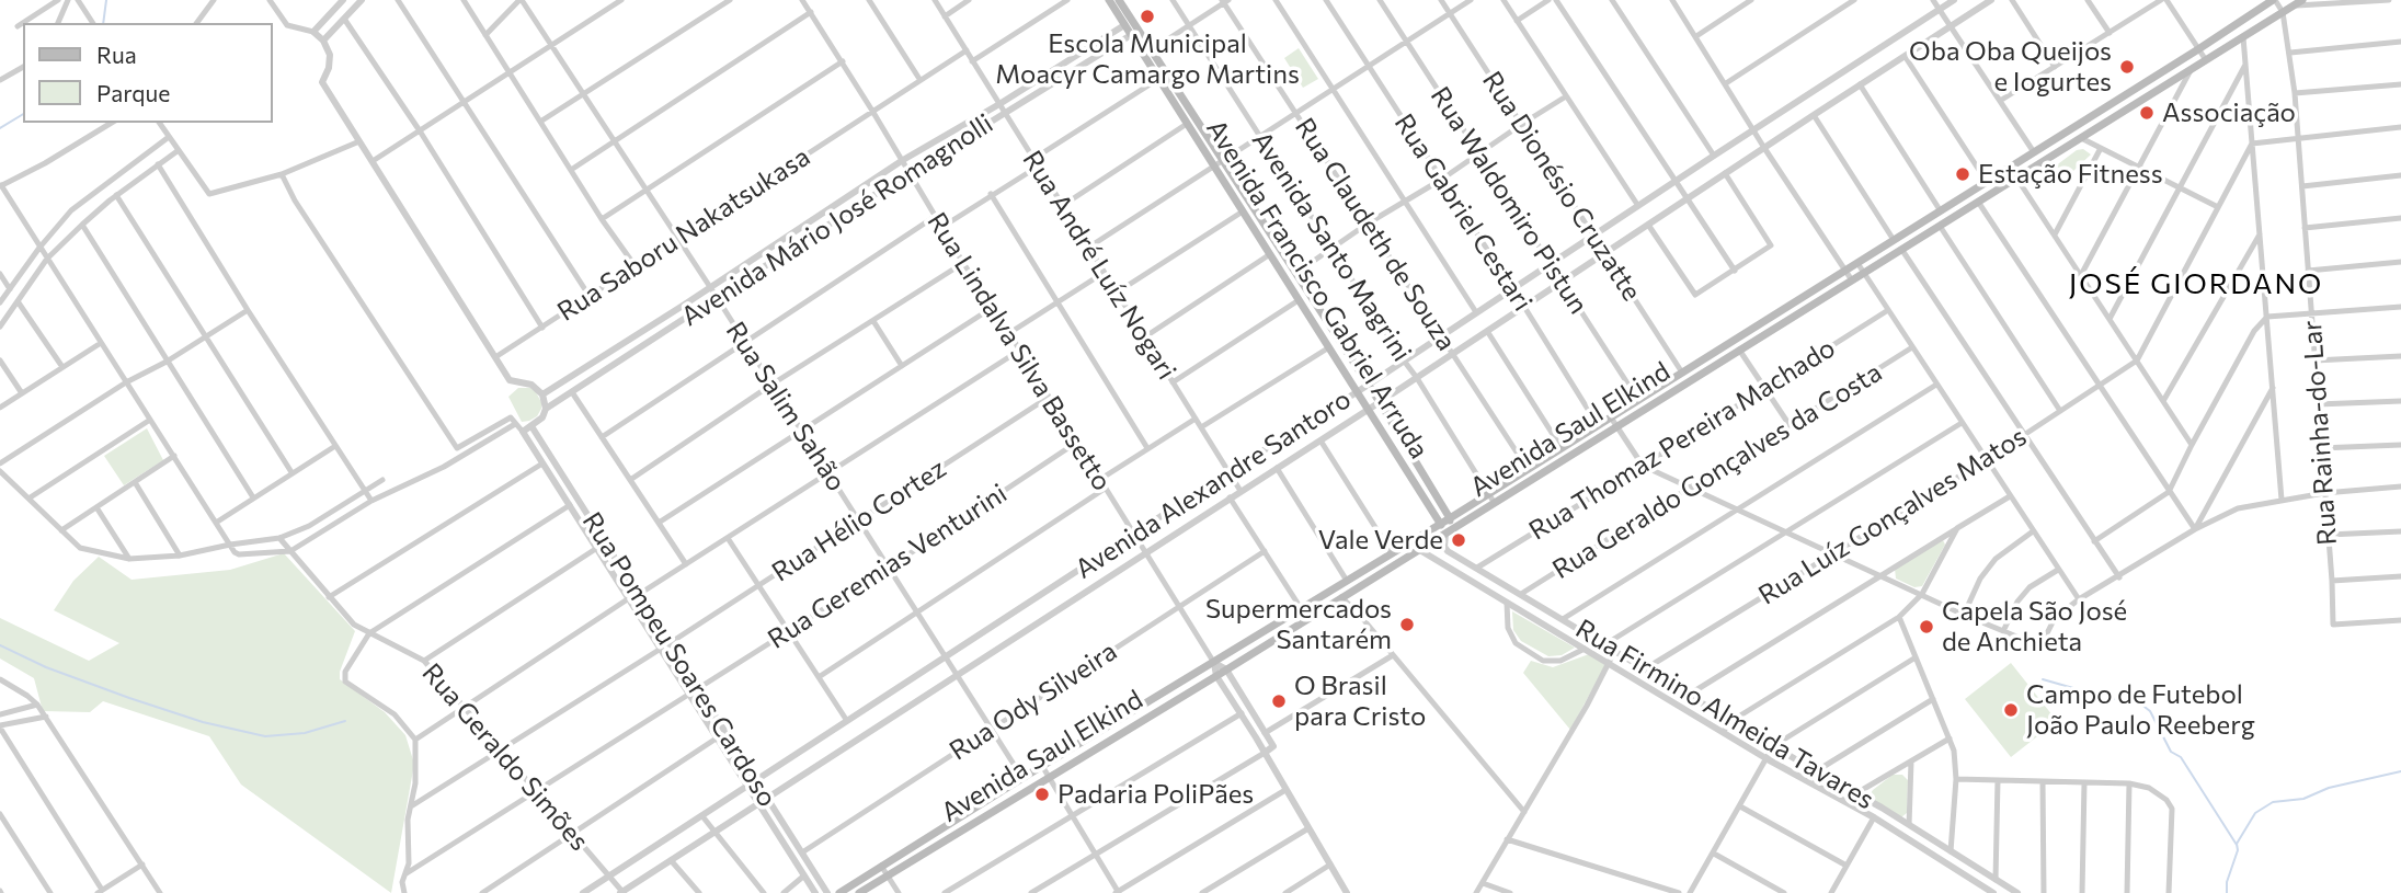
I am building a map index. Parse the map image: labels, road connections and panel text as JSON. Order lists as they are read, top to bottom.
{
  "streets": {
    "main road": ["Avenida Francisco Gabriel Arruda", "Avenida Saul Elkind"],
    "street": [
      "Rua Dionésio Cruzatte",
      "Rua Waldomiro Pistun",
      "Rua Gabriel Cestari",
      "Avenida Mário José Romagnolli",
      "Rua Saboru Nakatsukasa",
      "Rua Claudeth de Souza",
      "Avenida Santo Magrini",
      "Rua André Luíz Nogari",
      "Rua Lindalva Silva Bassetto",
      "Rua Salim Sahão",
      "Rua Rainha-do-Lar",
      "Rua Thomaz Pereira Machado",
      "Rua Geraldo Gonçalves da Costa",
      "Avenida Alexandre Santoro",
      "Rua Luíz Gonçalves Matos",
      "Rua Hélio Cortez",
      "Rua Geremias Venturini",
      "Rua Pompeu Soares Cardoso",
      "Rua Ody Silveira",
      "Rua Firmino Almeida Tavares",
      "Rua Geraldo Simões"
    ]
  },
  "crossings": [
    ["Rua Dionésio Cruzatte", "Avenida Saul Elkind"],
    ["Rua Dionésio Cruzatte", "Avenida Alexandre Santoro"],
    ["Rua Waldomiro Pistun", "Avenida Saul Elkind"],
    ["Rua Waldomiro Pistun", "Avenida Alexandre Santoro"],
    ["Rua Gabriel Cestari", "Avenida Saul Elkind"],
    ["Rua Gabriel Cestari", "Avenida Alexandre Santoro"],
    ["Avenida Mário José Romagnolli", "Rua André Luíz Nogari"],
    ["Avenida Mário José Romagnolli", "Avenida Francisco Gabriel Arruda"],
    ["Avenida Mário José Romagnolli", "Rua Lindalva Silva Bassetto"],
    ["Avenida Mário José Romagnolli", "Rua Salim Sahão"],
    ["Avenida Mário José Romagnolli", "Rua Pompeu Soares Cardoso"],
    ["Rua Saboru Nakatsukasa", "Rua André Luíz Nogari"],
    ["Rua Saboru Nakatsukasa", "Rua Lindalva Silva Bassetto"],
    ["Rua Saboru Nakatsukasa", "Rua Salim Sahão"],
    ["Rua Claudeth de Souza", "Avenida Saul Elkind"],
    ["Rua Claudeth de Souza", "Avenida Alexandre Santoro"],
    ["Avenida Santo Magrini", "Avenida Saul Elkind"],
    ["Avenida Santo Magrini", "Avenida Alexandre Santoro"],
    ["Rua André Luíz Nogari", "Avenida Alexandre Santoro"],
    ["Avenida Francisco Gabriel Arruda", "Avenida Saul Elkind"],
    ["Avenida Francisco Gabriel Arruda", "Avenida Alexandre Santoro"],
    ["Avenida Francisco Gabriel Arruda", "Rua Firmino Almeida Tavares"],
    ["Rua Lindalva Silva Bassetto", "Avenida Saul Elkind"],
    ["Rua Lindalva Silva Bassetto", "Avenida Alexandre Santoro"],
    ["Rua Lindalva Silva Bassetto", "Rua Hélio Cortez"],
    ["Rua Lindalva Silva Bassetto", "Rua Geremias Venturini"],
    ["Rua Lindalva Silva Bassetto", "Rua Ody Silveira"],
    ["Rua Salim Sahão", "Avenida Saul Elkind"],
    ["Rua Salim Sahão", "Avenida Alexandre Santoro"],
    ["Rua Salim Sahão", "Rua Hélio Cortez"],
    ["Rua Salim Sahão", "Rua Geremias Venturini"],
    ["Rua Salim Sahão", "Rua Ody Silveira"],
    ["Avenida Saul Elkind", "Rua Rainha-do-Lar"],
    ["Avenida Saul Elkind", "Rua Firmino Almeida Tavares"],
    ["Rua Thomaz Pereira Machado", "Rua Firmino Almeida Tavares"],
    ["Rua Geraldo Gonçalves da Costa", "Rua Firmino Almeida Tavares"],
    ["Avenida Alexandre Santoro", "Rua Pompeu Soares Cardoso"],
    ["Avenida Alexandre Santoro", "Rua Geraldo Simões"],
    ["Rua Luíz Gonçalves Matos", "Rua Firmino Almeida Tavares"],
    ["Rua Hélio Cortez", "Rua Pompeu Soares Cardoso"],
    ["Rua Geremias Venturini", "Rua Pompeu Soares Cardoso"],
    ["Rua Geremias Venturini", "Rua Geraldo Simões"],
    ["Rua Pompeu Soares Cardoso", "Rua Ody Silveira"]
  ],
  "districts": ["JOSÉ GIORDANO"],
  "places": [
    "Escola Municipal Moacyr Camargo Martins",
    "Oba Oba Queijos e Iogurtes",
    "Associação",
    "Estação Fitness",
    "Vale Verde",
    "Supermercados Santarém",
    "Capela São José de Anchieta",
    "O Brasil para Cristo",
    "Campo de Futebol João Paulo Reeberg",
    "Padaria PoliPães"
  ],
  "legend": ["Rua", "Parque"]
}
